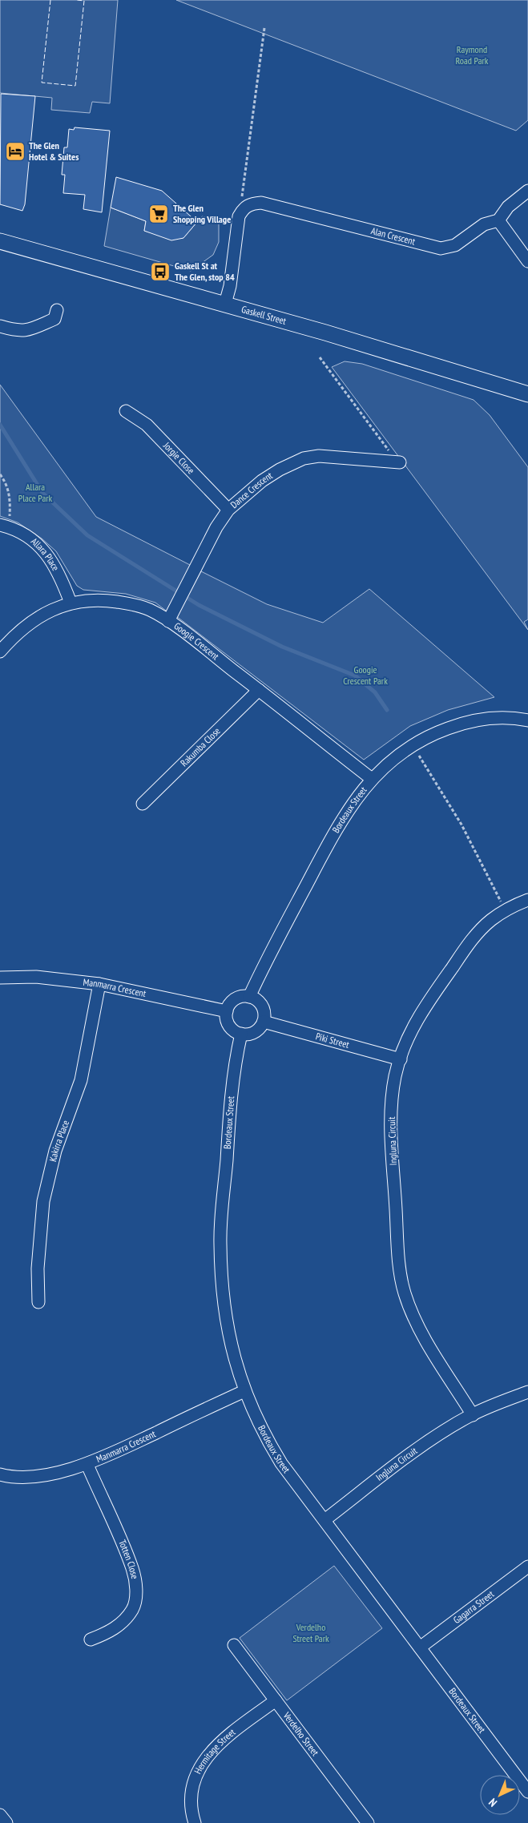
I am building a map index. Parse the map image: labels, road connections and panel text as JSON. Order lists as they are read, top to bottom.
{
  "streets": {
    "street": [
      "Alan Crescent",
      "Gaskell Street",
      "Jorgie Close",
      "Dance Crescent",
      "Allara Place",
      "Googie Crescent",
      "Rakumba Close",
      "Bordeaux Street",
      "Manmarra Crescent",
      "Piki Street",
      "Ingluna Circuit",
      "Kakirra Place",
      "Totten Close",
      "Gagarra Street",
      "Verdelho Street",
      "Hermitage Street"
    ]
  },
  "crossings": [
    ["Jorgie Close", "Dance Crescent"],
    ["Dance Crescent", "Googie Crescent"],
    ["Allara Place", "Googie Crescent"],
    ["Googie Crescent", "Rakumba Close"],
    ["Googie Crescent", "Bordeaux Street"],
    ["Bordeaux Street", "Manmarra Crescent"],
    ["Bordeaux Street", "Piki Street"],
    ["Bordeaux Street", "Ingluna Circuit"],
    ["Bordeaux Street", "Gagarra Street"],
    ["Manmarra Crescent", "Piki Street"],
    ["Manmarra Crescent", "Kakirra Place"],
    ["Manmarra Crescent", "Totten Close"],
    ["Piki Street", "Ingluna Circuit"],
    ["Verdelho Street", "Hermitage Street"]
  ],
  "parks": [
    "Raymond Road Park",
    "Allara Place Park",
    "Googie Crescent Park",
    "Verdelho Street Park"
  ],
  "places": {
    "hotel": ["The Glen Hotel & Suites"],
    "supermarket": ["The Glen Shopping Village"],
    "bus stop": ["Gaskell St at The Glen, stop 84"]
  },
  "north": "bottom left"
}
